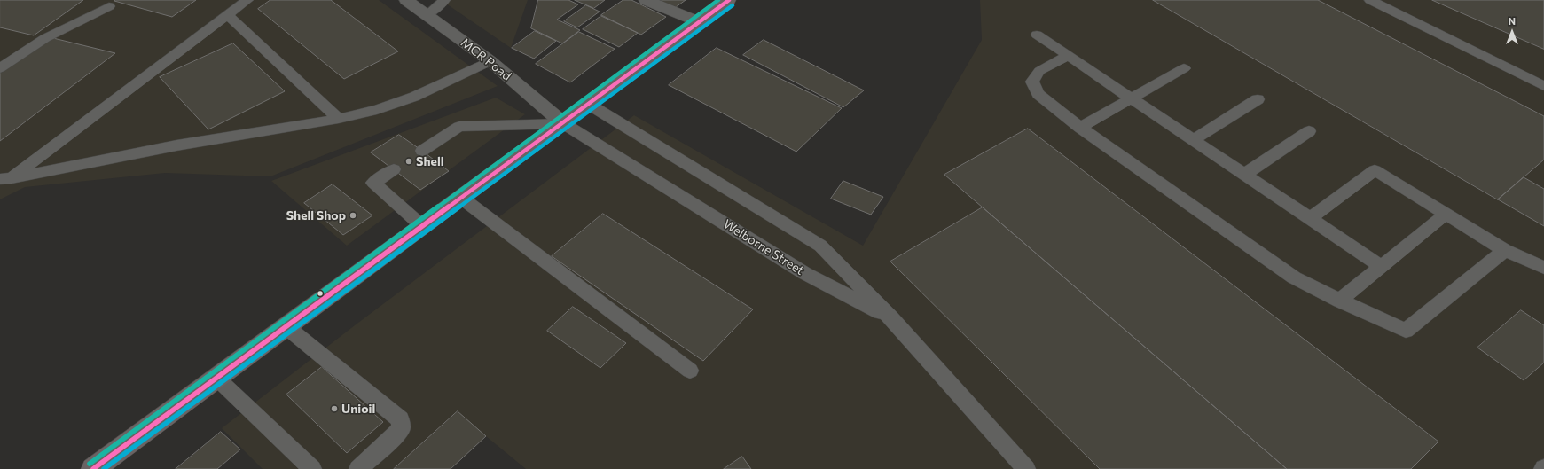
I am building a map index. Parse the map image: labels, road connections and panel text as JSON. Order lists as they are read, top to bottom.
{
  "streets": {
    "street": ["MCR Road"],
    "lane": ["Welborne Street"]
  },
  "crossings": [
    ["MCR Road", "Welborne Street"]
  ],
  "places": ["Shell", "Shell Shop", "Unioil"],
  "north": "top"
}
